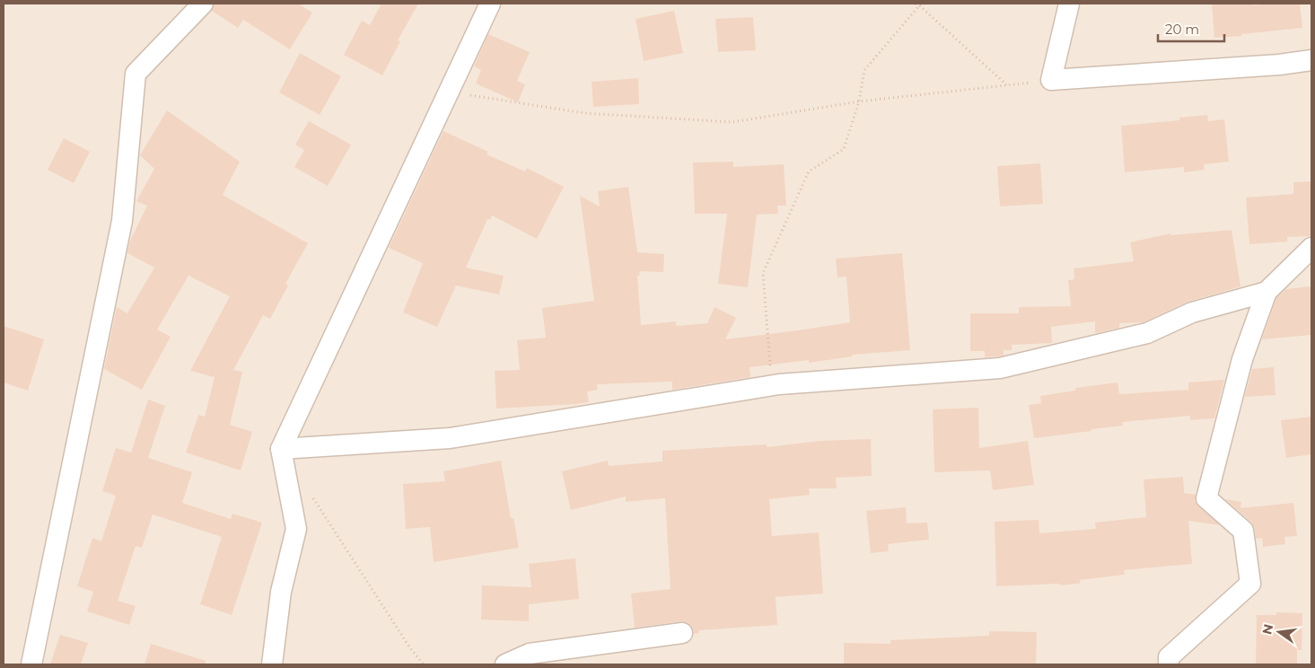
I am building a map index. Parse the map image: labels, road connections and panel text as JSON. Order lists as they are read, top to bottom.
{
  "scale_bar": "20 m",
  "north": "left"
}
